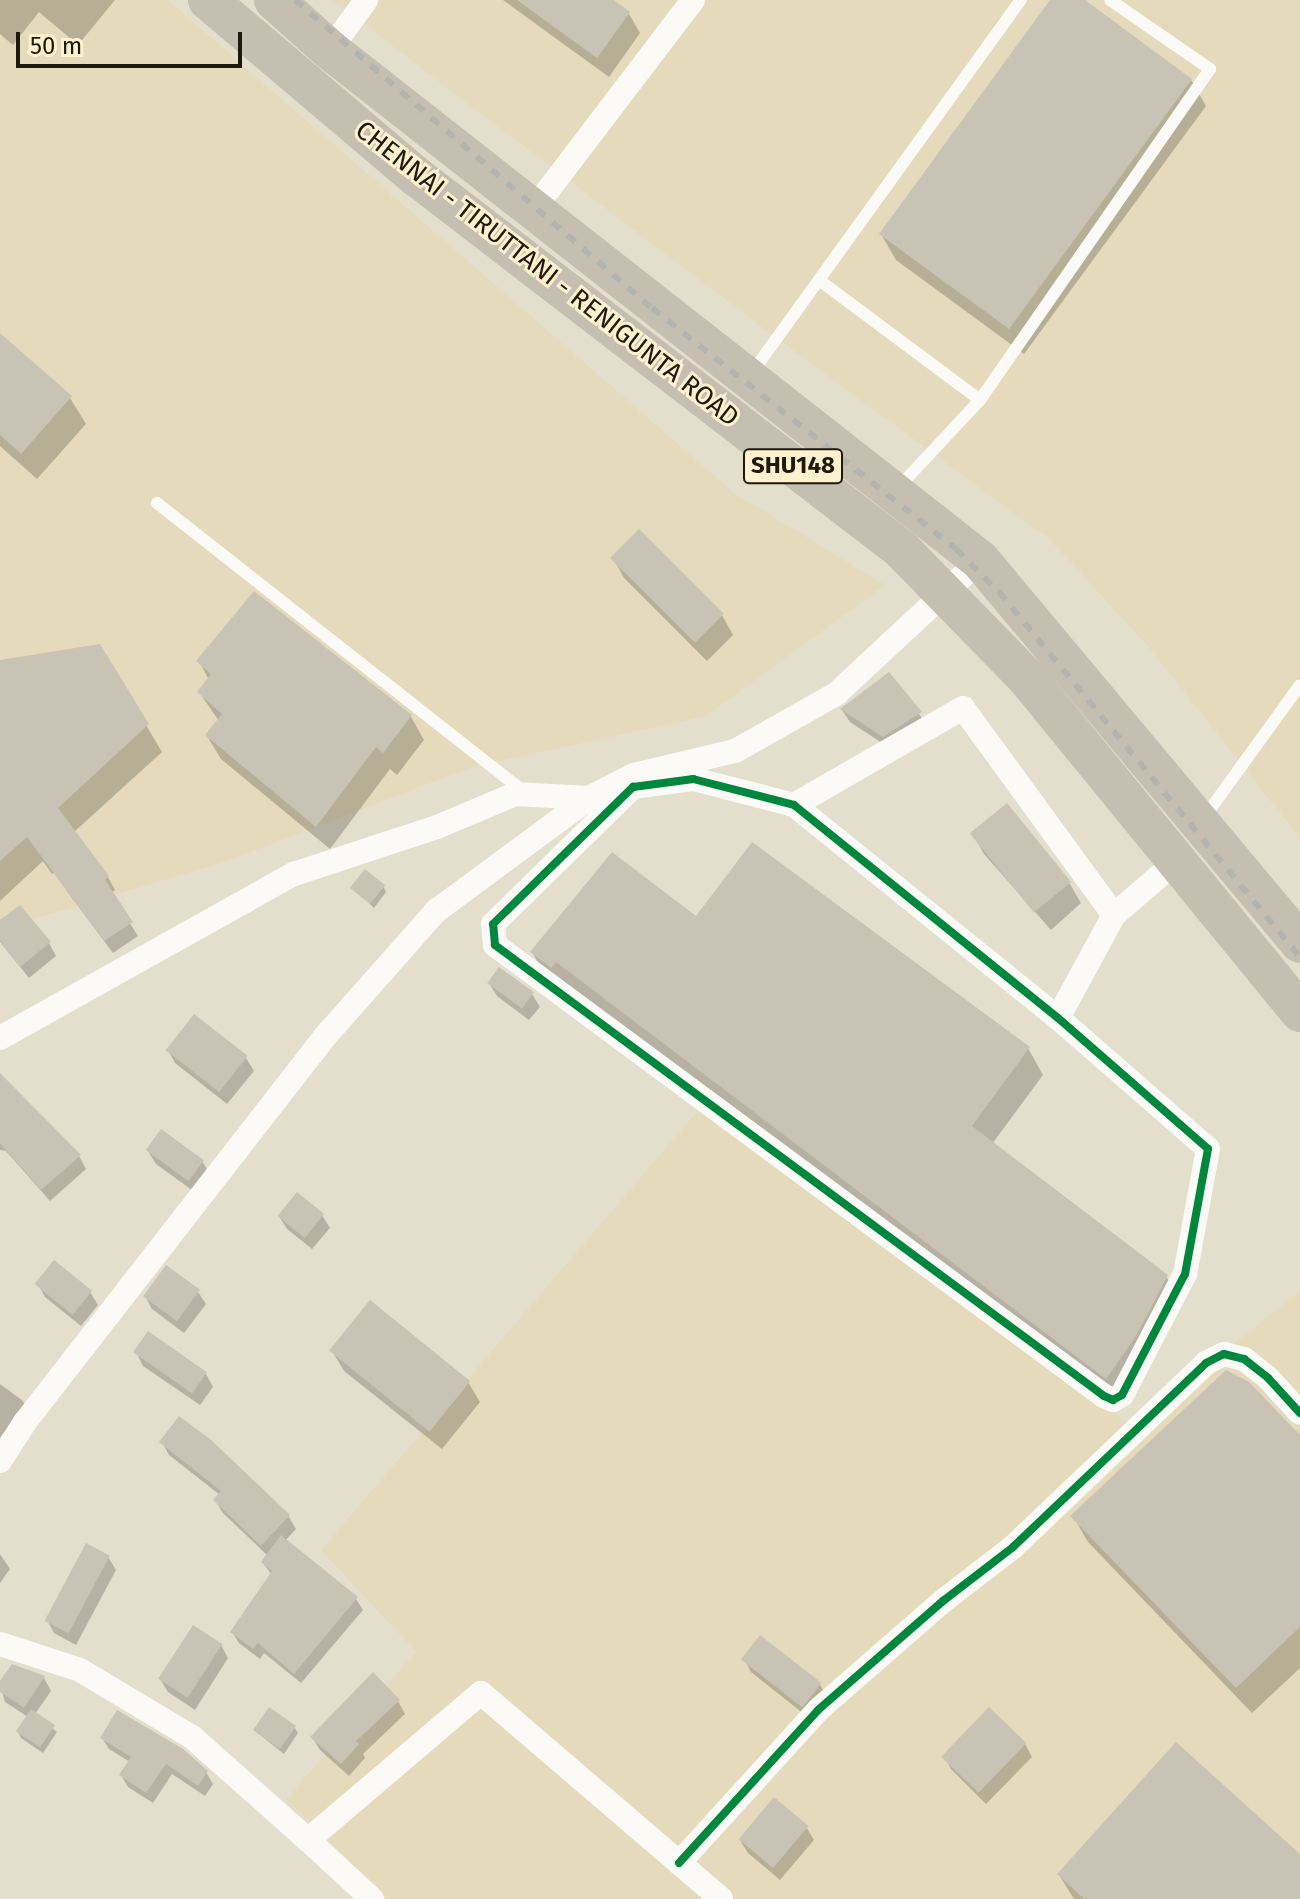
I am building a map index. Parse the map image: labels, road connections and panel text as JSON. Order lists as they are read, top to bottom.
{
  "streets": {
    "main road": ["CHENNAI - TIRUTTANI - RENIGUNTA ROAD", "SHU148"]
  },
  "scale_bar": "50 m"
}
